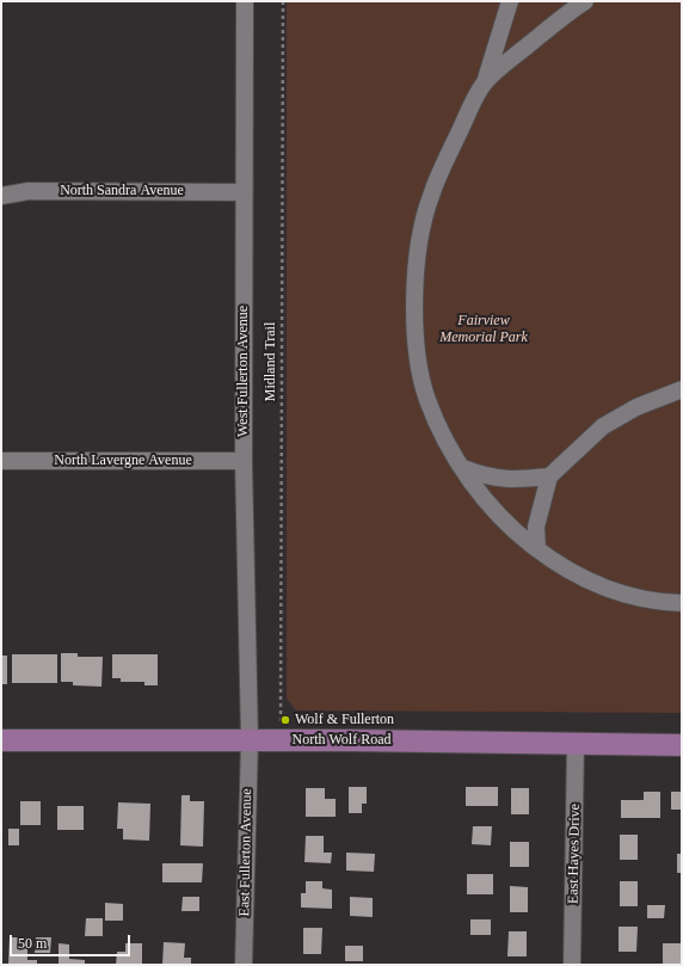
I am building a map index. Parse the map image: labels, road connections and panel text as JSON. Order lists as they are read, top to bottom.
{
  "streets": {
    "main road": ["North Wolf Road"],
    "street": [
      "North Sandra Avenue",
      "West Fullerton Avenue",
      "North Lavergne Avenue",
      "East Fullerton Avenue",
      "East Hayes Drive"
    ],
    "path": ["Midland Trail"]
  },
  "crossings": [
    ["North Sandra Avenue", "West Fullerton Avenue"],
    ["West Fullerton Avenue", "North Lavergne Avenue"],
    ["West Fullerton Avenue", "North Wolf Road"],
    ["West Fullerton Avenue", "East Fullerton Avenue"],
    ["North Wolf Road", "East Fullerton Avenue"],
    ["North Wolf Road", "East Hayes Drive"]
  ],
  "parks": ["Fairview Memorial Park"],
  "places": ["Wolf & Fullerton"],
  "scale_bar": "50 m"
}
